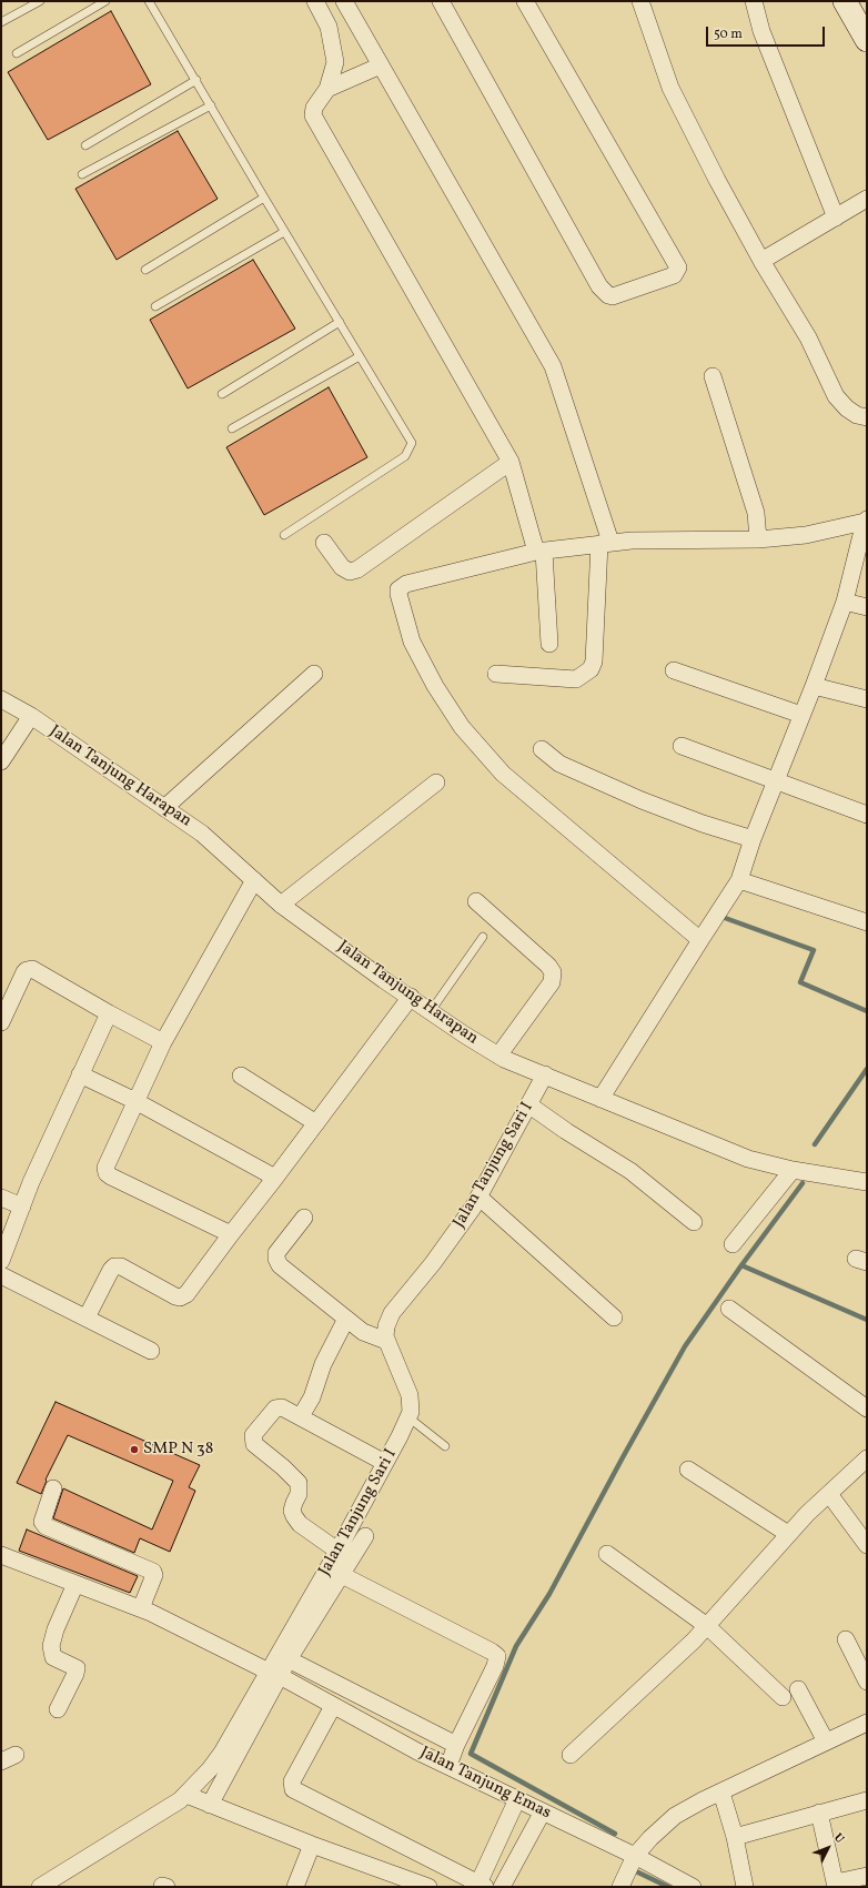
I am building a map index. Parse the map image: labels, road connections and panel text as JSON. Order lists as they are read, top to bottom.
{
  "streets": {
    "street": ["Jalan Tanjung Harapan", "Jalan Tanjung Sari I", "Jalan Tanjung Emas"]
  },
  "crossings": [
    ["Jalan Tanjung Harapan", "Jalan Tanjung Sari I"],
    ["Jalan Tanjung Sari I", "Jalan Tanjung Emas"]
  ],
  "places": ["SMP N 38"],
  "scale_bar": "50 m",
  "north": "top right"
}
